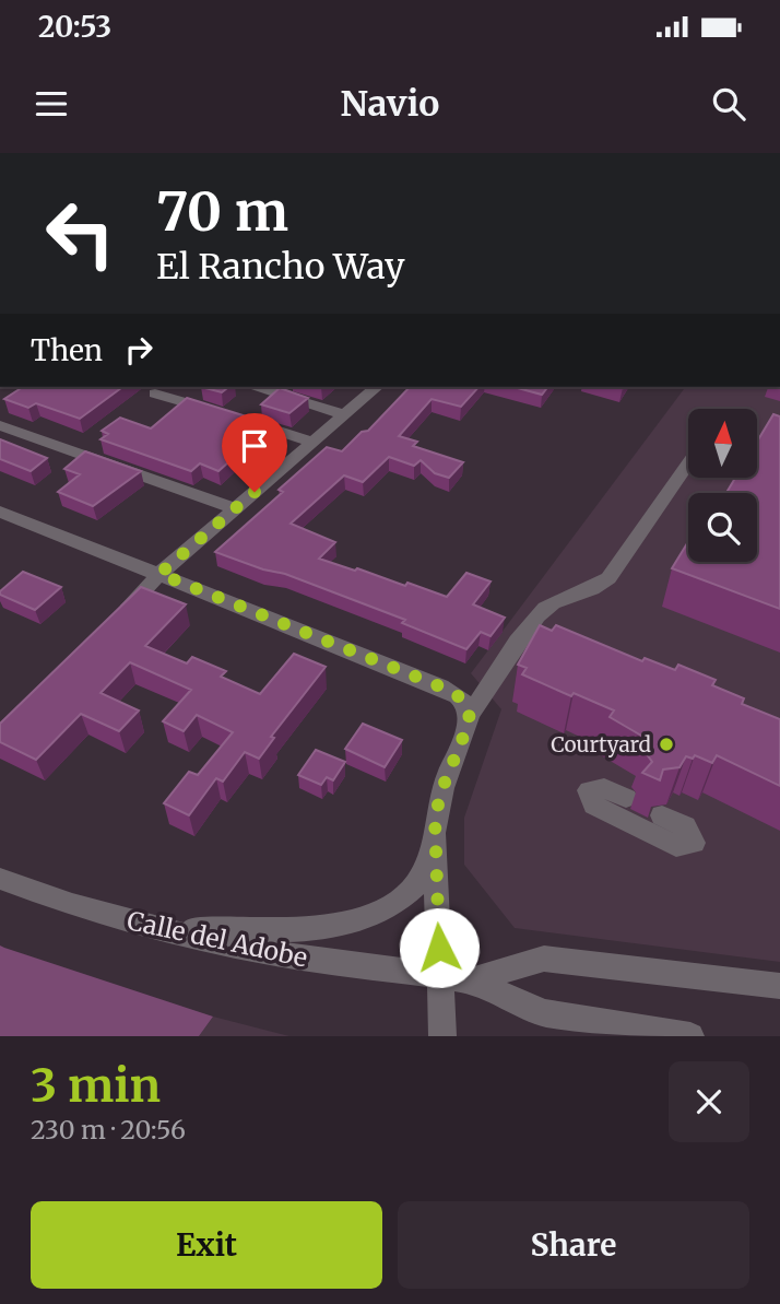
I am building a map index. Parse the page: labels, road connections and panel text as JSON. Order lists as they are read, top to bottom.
{
  "streets": {
    "street": ["Calle del Adobe"]
  },
  "places": ["Courtyard"],
  "north": "top",
  "page": {
    "status": "20:53",
    "header": "Navio",
    "turn": ["70 m", "El Rancho Way"],
    "then": "Then",
    "heading": ["3 min", "230 m · 20:56"],
    "buttons": ["Exit", "Share"]
  }
}
